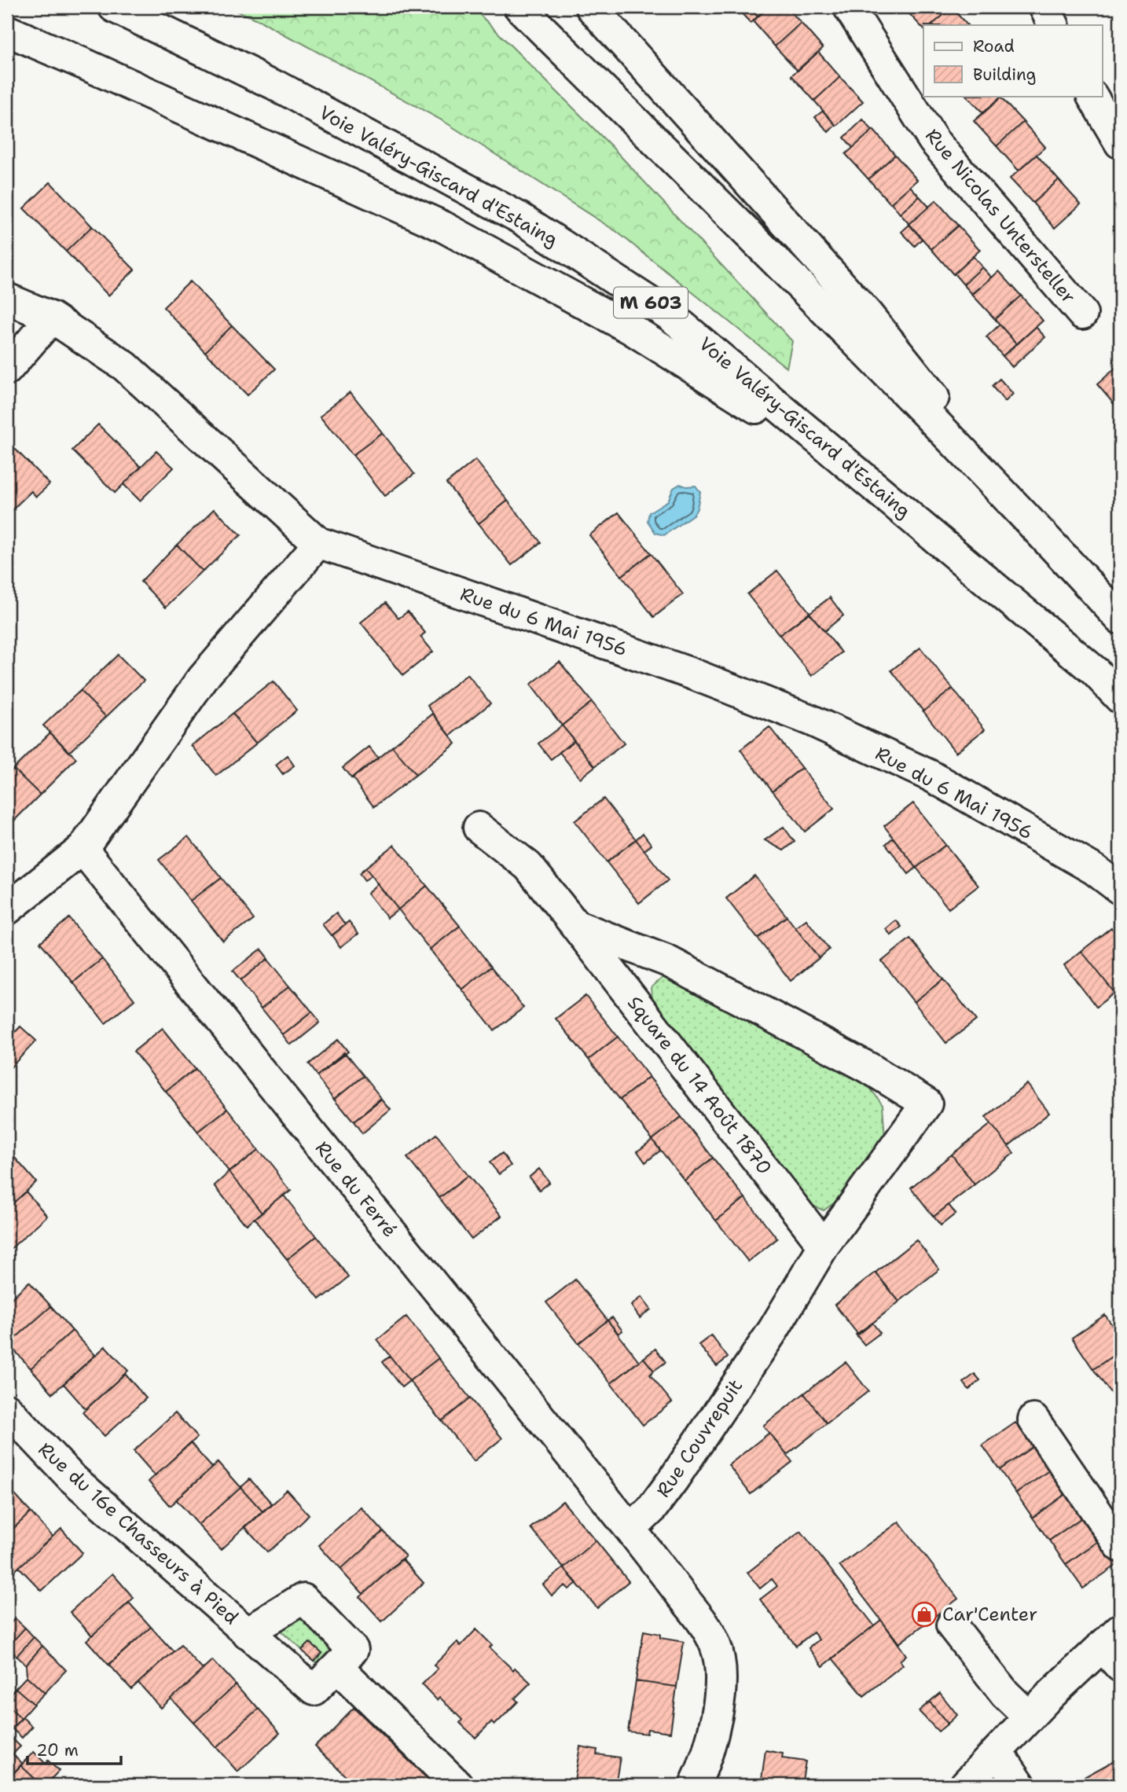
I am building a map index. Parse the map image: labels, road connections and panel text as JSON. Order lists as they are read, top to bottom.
{
  "streets": {
    "main road": [
      "Voie Valéry-Giscard d'Estaing",
      "Rue Nicolas Untersteller",
      "M 603",
      "Rue du 6 Mai 1956",
      "Square du 14 Août 1870",
      "Rue du Ferré",
      "Rue Couvrepuit",
      "Rue du 16e Chasseurs à Pied"
    ]
  },
  "crossings": [
    ["Square du 14 Août 1870", "Rue Couvrepuit"],
    ["Rue du Ferré", "Rue Couvrepuit"]
  ],
  "places": {
    "shop": ["Car'Center"]
  },
  "legend": ["Road", "Building"],
  "scale_bar": "20 m"
}
